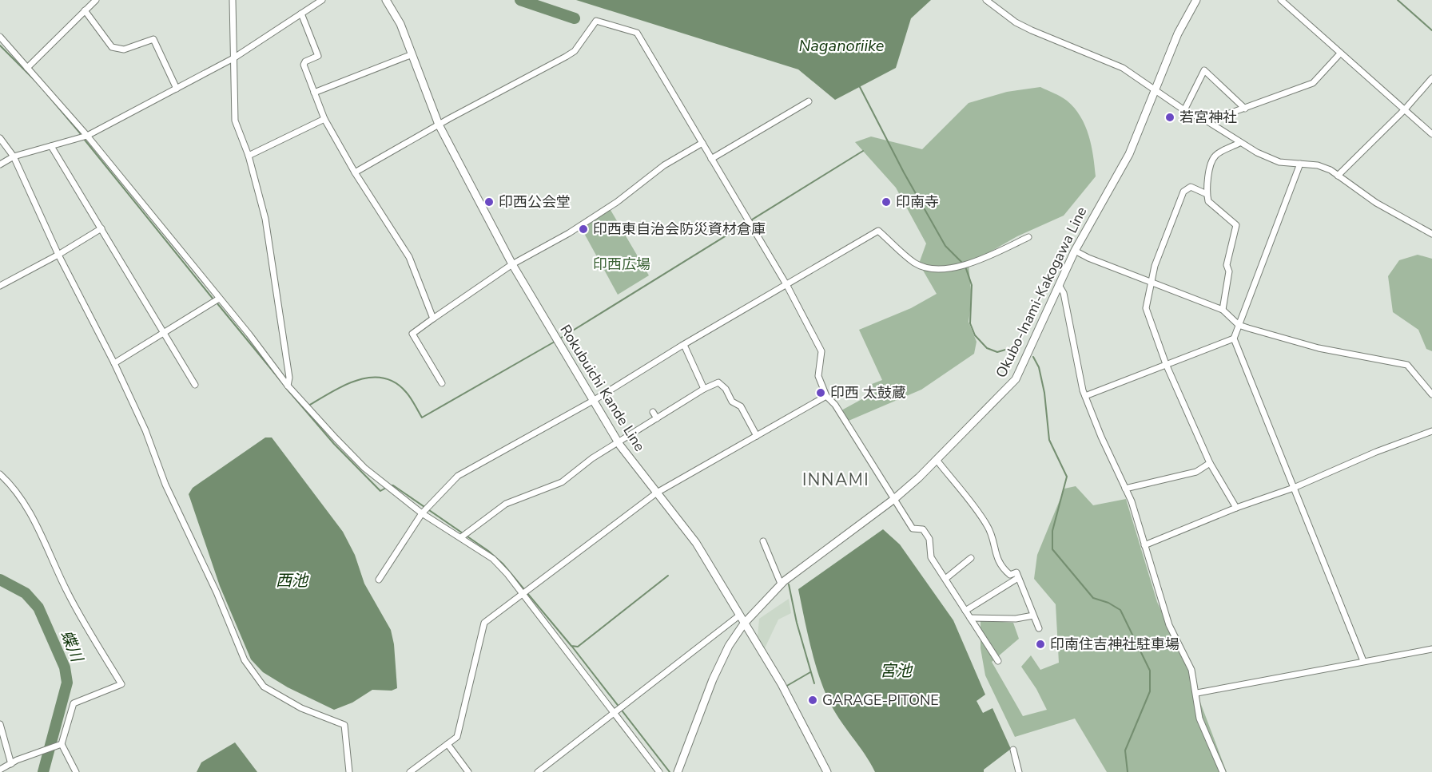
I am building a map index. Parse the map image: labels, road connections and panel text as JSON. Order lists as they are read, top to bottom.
{
  "streets": {
    "main road": ["Okubo-Inami-Kakogawa Line", "Rokubuichi Kande Line"]
  },
  "crossings": [
    ["Okubo-Inami-Kakogawa Line", "Rokubuichi Kande Line"]
  ],
  "districts": ["INNAMI"],
  "water": [
    "Naganoriike",
    "西池",
    "蝶川",
    "宮池"
  ],
  "parks": ["印西広場"],
  "places": [
    "若宮神社",
    "印西公会堂",
    "印南寺",
    "印西東自治会防災資材倉庫",
    "印西 太鼓蔵",
    "印南住吉神社駐車場",
    "GARAGE-PITONE"
  ]
}
